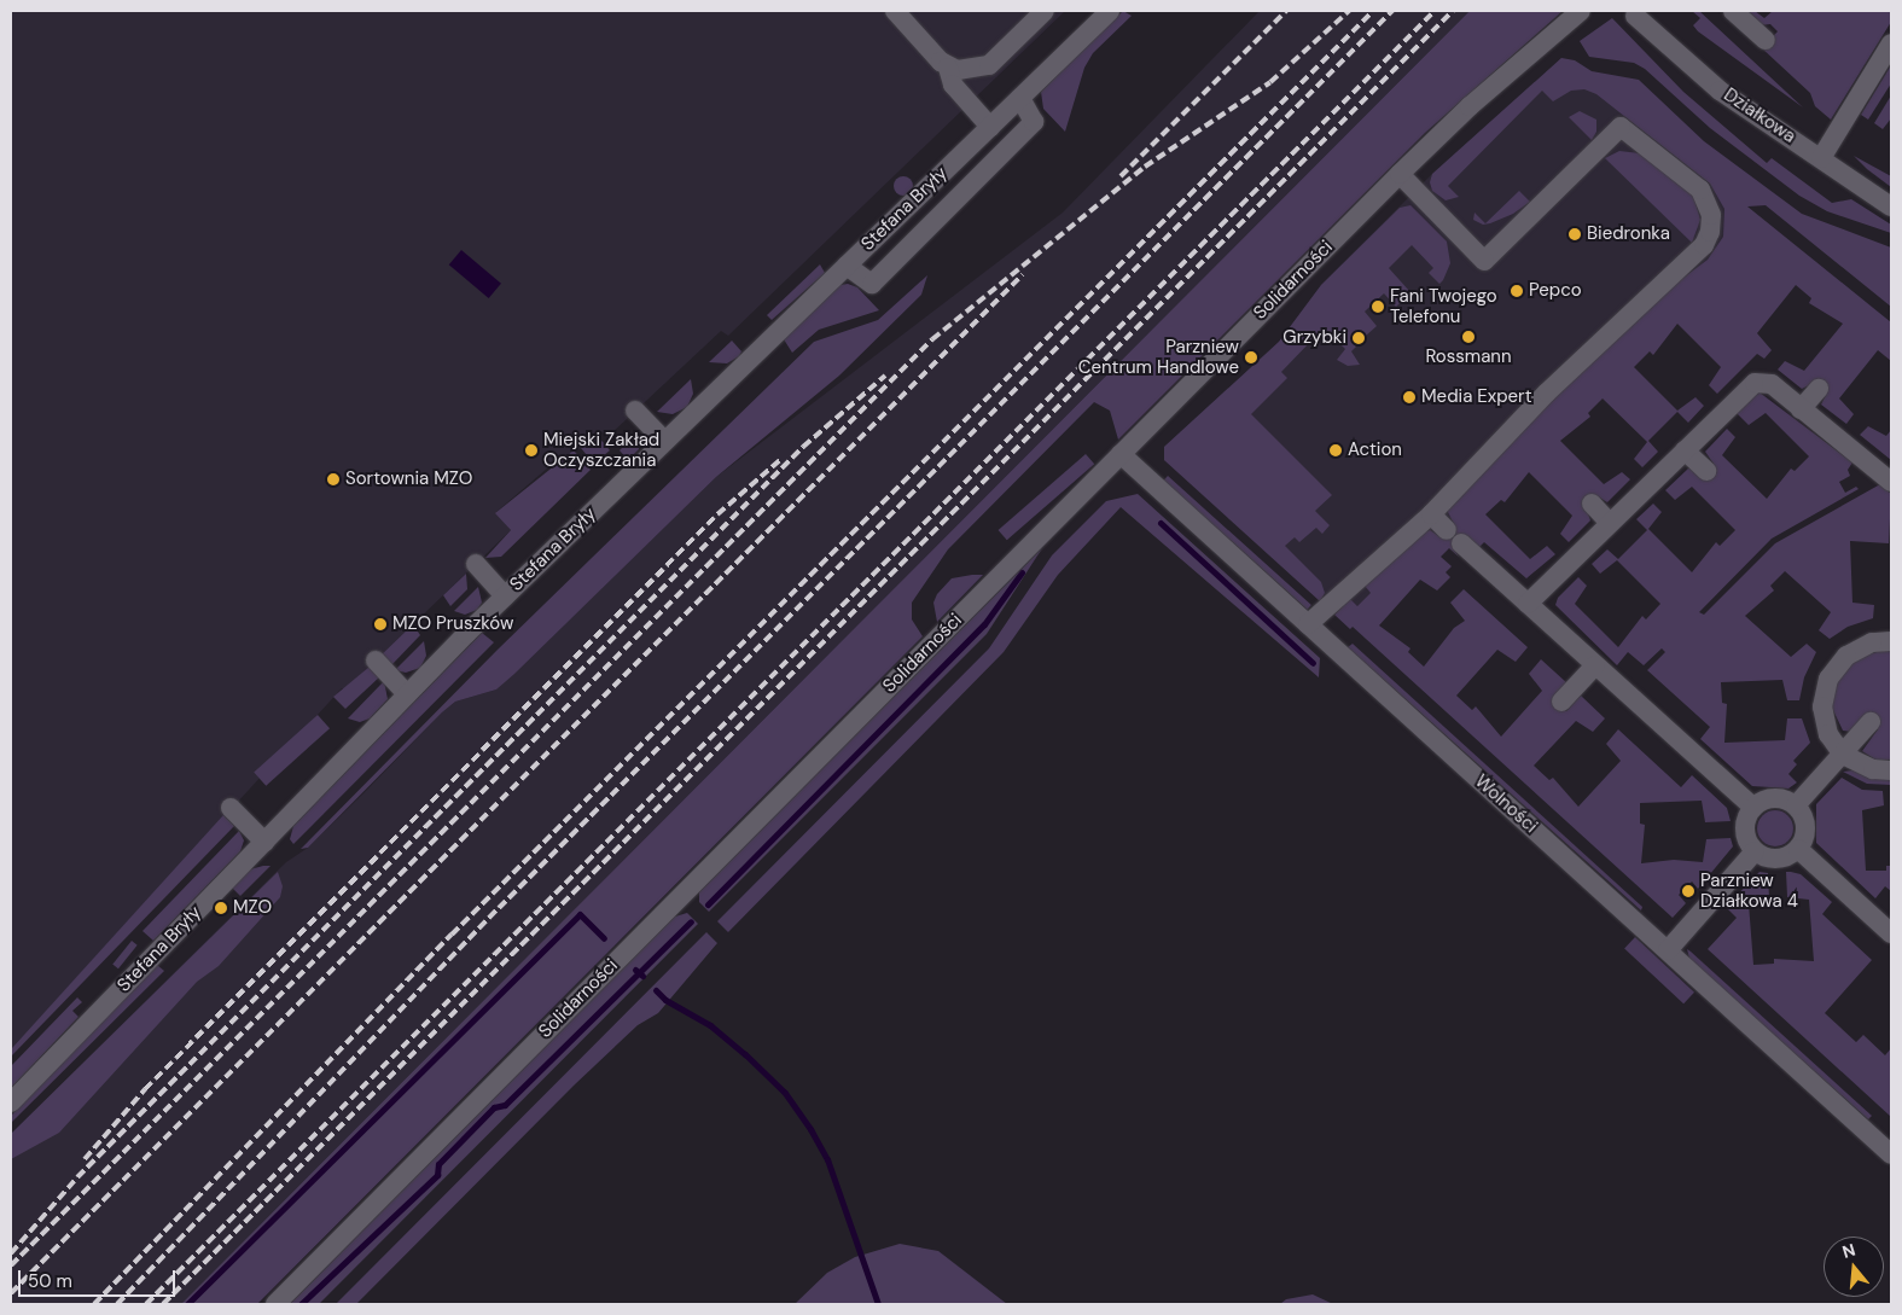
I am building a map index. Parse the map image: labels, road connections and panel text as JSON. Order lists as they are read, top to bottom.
{
  "streets": {
    "street": [
      "Działkowa",
      "Stefana Bryły",
      "Solidarności",
      "Wolności"
    ]
  },
  "crossings": [
    ["Solidarności", "Wolności"]
  ],
  "places": [
    "Biedronka",
    "Pepco",
    "Fani Twojego Telefonu",
    "Rossmann",
    "Grzybki",
    "Parzniew Centrum Handlowe",
    "Media Expert",
    "Miejski Zakład Oczyszczania",
    "Action",
    "Sortownia MZO",
    "MZO Pruszków",
    "Parzniew Działkowa 4",
    "MZO"
  ],
  "scale_bar": "50 m",
  "north": "top"
}
